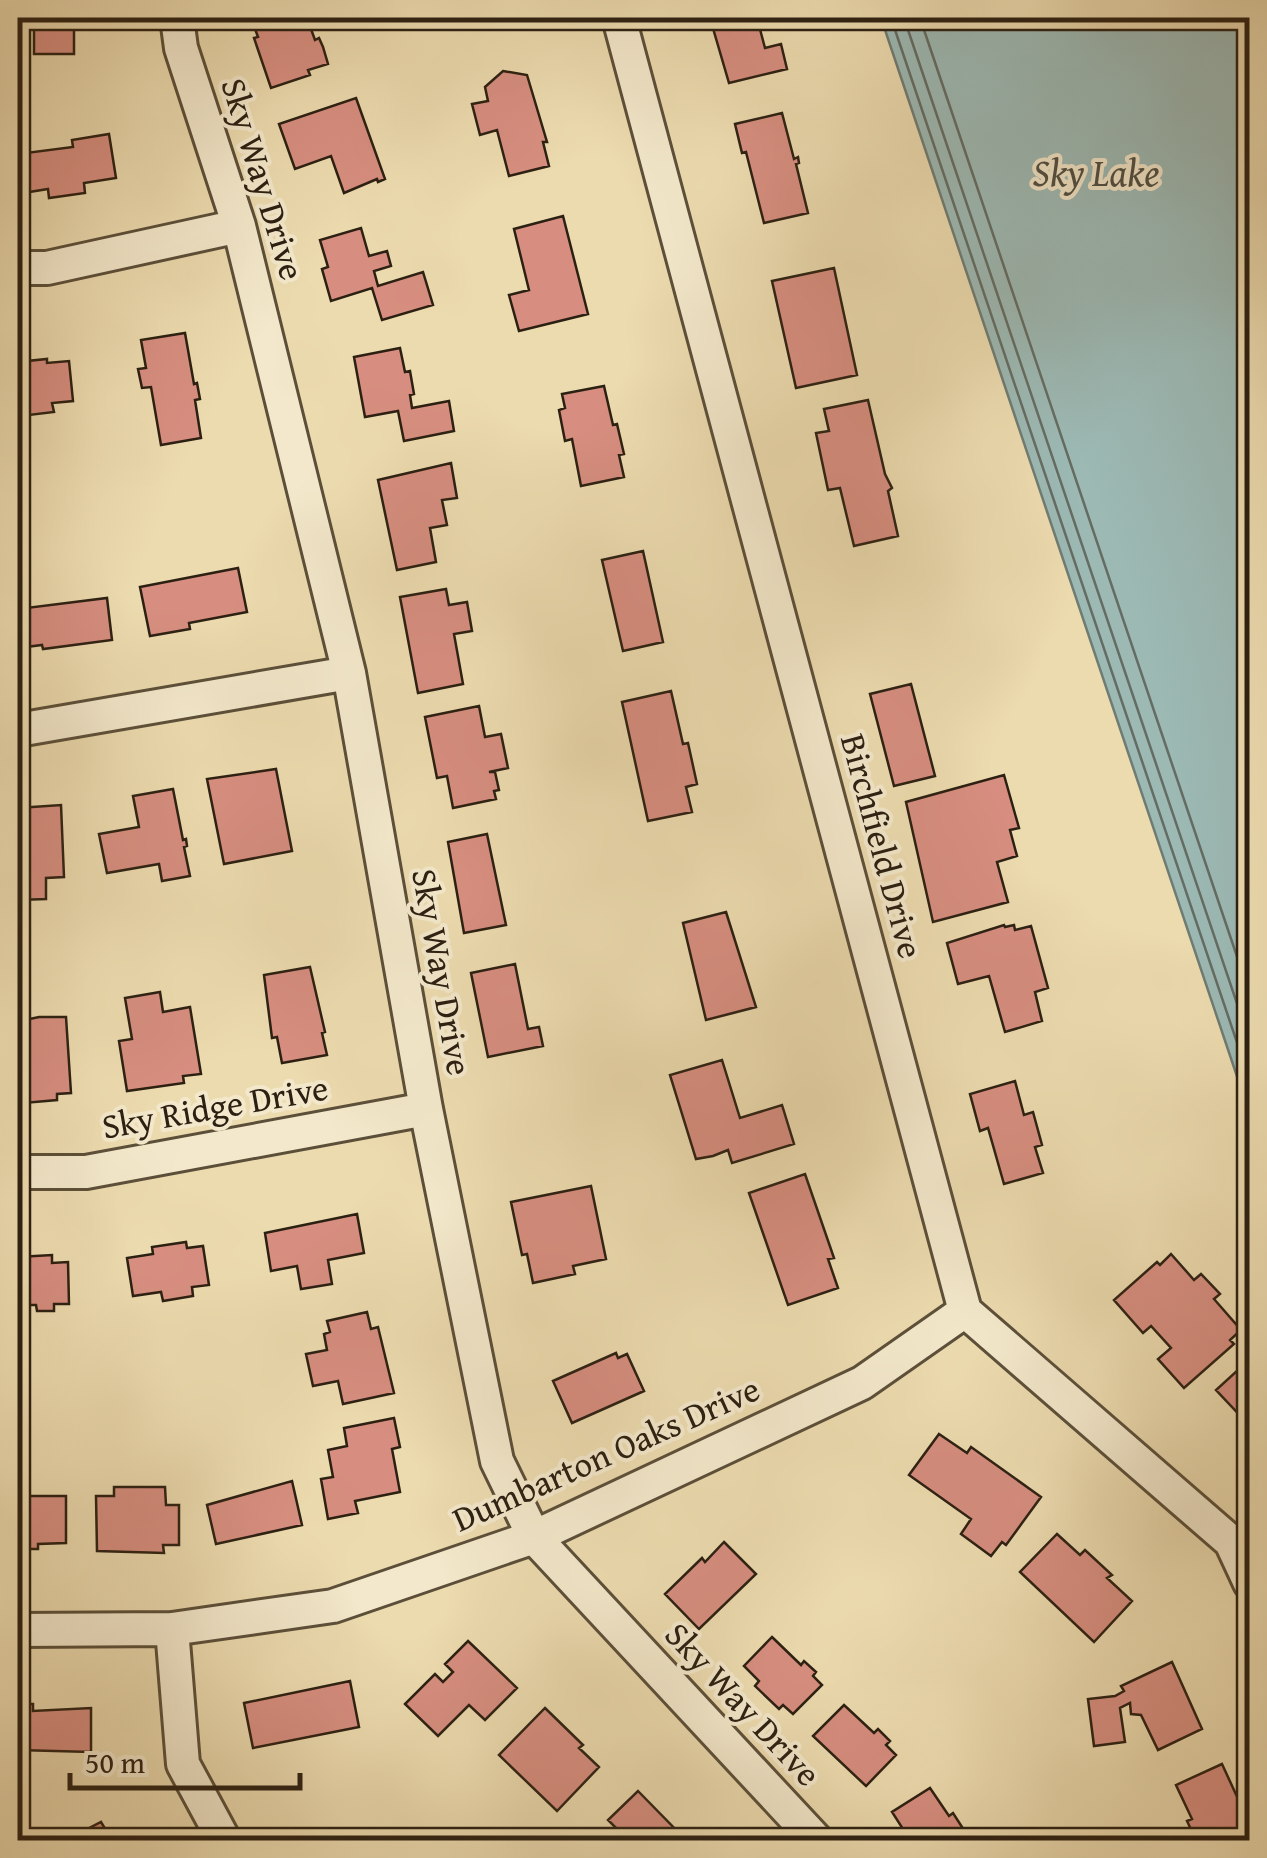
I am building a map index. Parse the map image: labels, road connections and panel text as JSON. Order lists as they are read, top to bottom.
{
  "streets": {
    "street": [
      "Sky Way Drive",
      "Birchfield Drive",
      "Sky Ridge Drive",
      "Dumbarton Oaks Drive"
    ]
  },
  "crossings": [
    ["Sky Way Drive", "Sky Ridge Drive"],
    ["Sky Way Drive", "Dumbarton Oaks Drive"],
    ["Birchfield Drive", "Dumbarton Oaks Drive"]
  ],
  "water": ["Sky Lake"],
  "scale_bar": "50 m"
}
